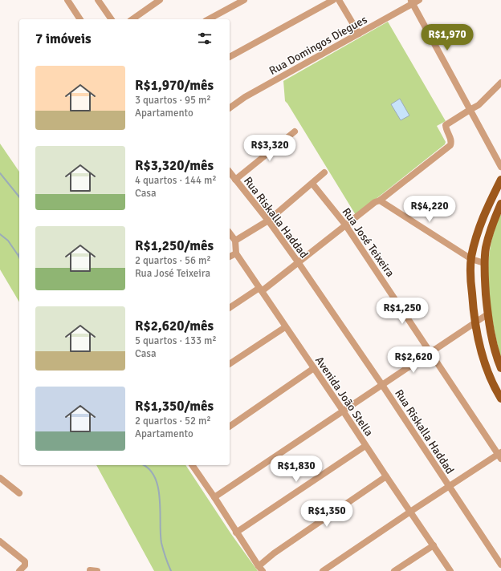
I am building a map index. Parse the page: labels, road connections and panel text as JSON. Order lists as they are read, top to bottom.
{
  "streets": {
    "street": [
      "Rua Domingos Diegues",
      "Rua Riskalla Haddad",
      "Rua José Teixeira",
      "Avenida João Stella"
    ]
  },
  "page": {
    "heading": "7 imóveis",
    "price": [
      "R$1,970",
      "R$3,320",
      "R$4,220",
      "R$1,250",
      "R$2,620",
      "R$1,830",
      "R$1,350"
    ],
    "list": [
      {
        "name": "R$1,970/mês",
        "note": "3 quartos · 95 m² · Apartamento"
      },
      {
        "name": "R$3,320/mês",
        "note": "4 quartos · 144 m² · Casa"
      },
      {
        "name": "R$1,250/mês",
        "note": "2 quartos · 56 m² · Rua José Teixeira"
      },
      {
        "name": "R$2,620/mês",
        "note": "5 quartos · 133 m² · Casa"
      },
      {
        "name": "R$1,350/mês",
        "note": "2 quartos · 52 m² · Apartamento"
      }
    ]
  }
}
